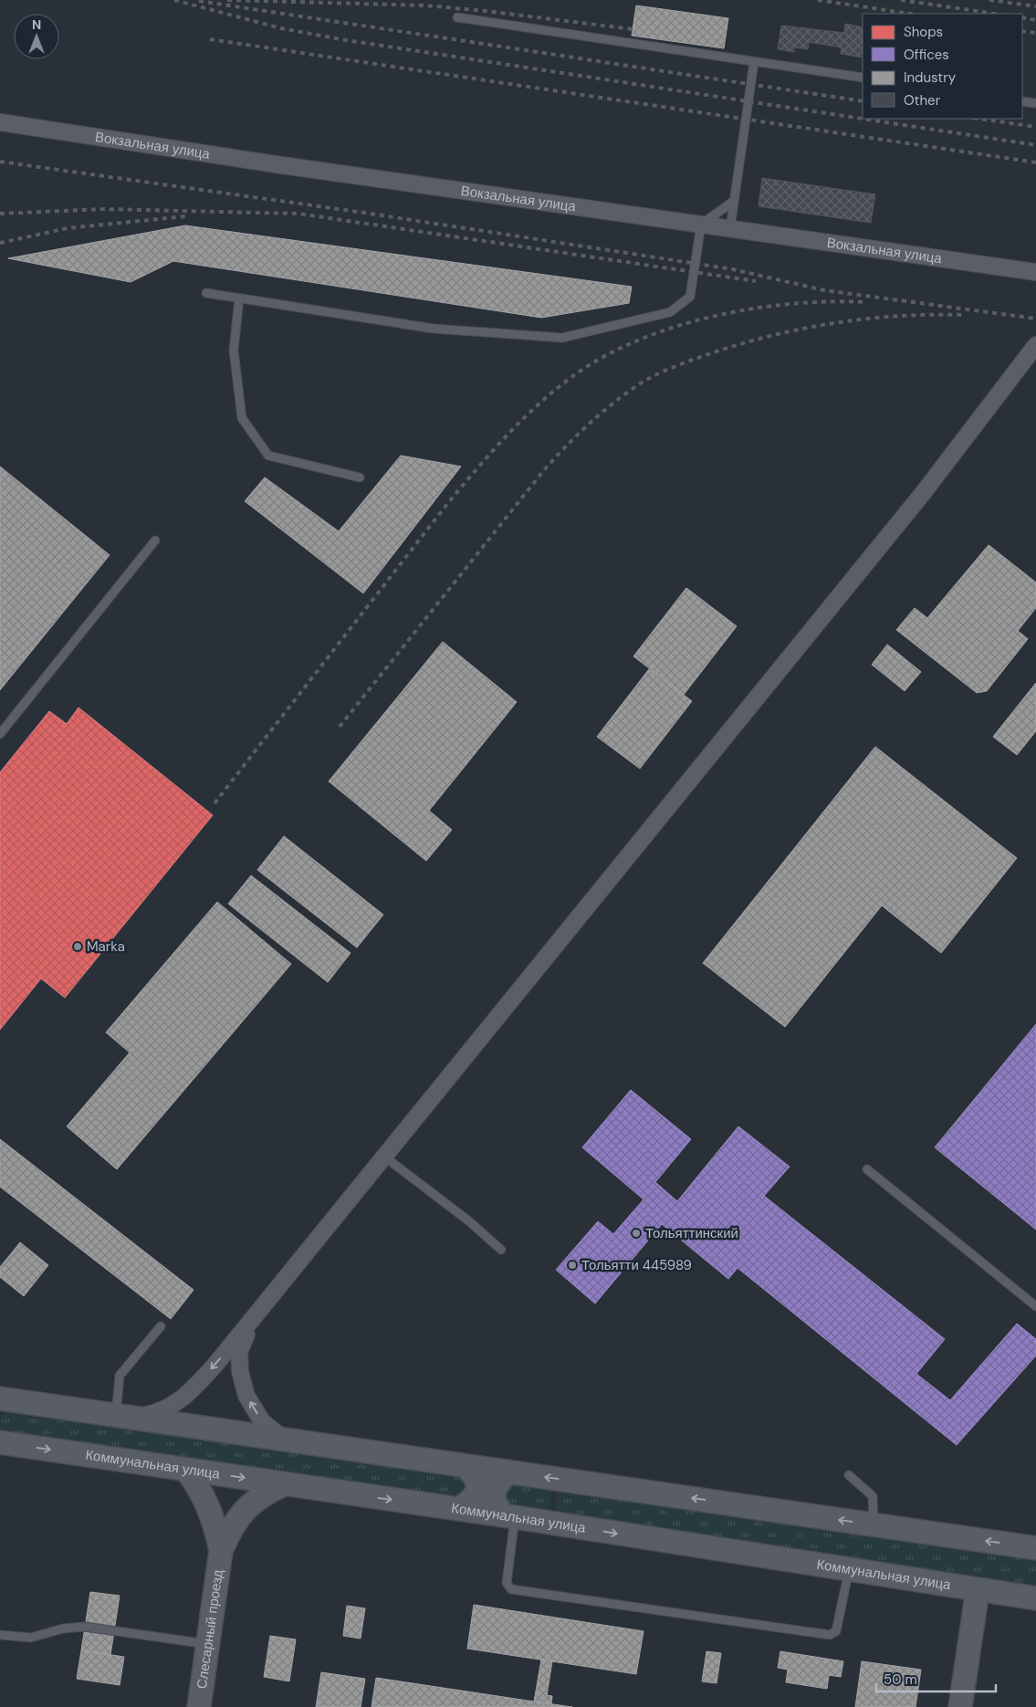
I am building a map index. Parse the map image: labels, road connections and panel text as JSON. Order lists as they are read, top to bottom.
{
  "streets": {
    "main road": ["Коммунальная улица", "Слесарный проезд"],
    "street": ["Вокзальная улица"]
  },
  "crossings": [
    ["Коммунальная улица", "Слесарный проезд"]
  ],
  "places": ["Marka", "Тольяттинский", "Тольятти 445989"],
  "legend": [
    "Shops",
    "Offices",
    "Industry",
    "Other"
  ],
  "scale_bar": "50 m",
  "north": "top"
}
